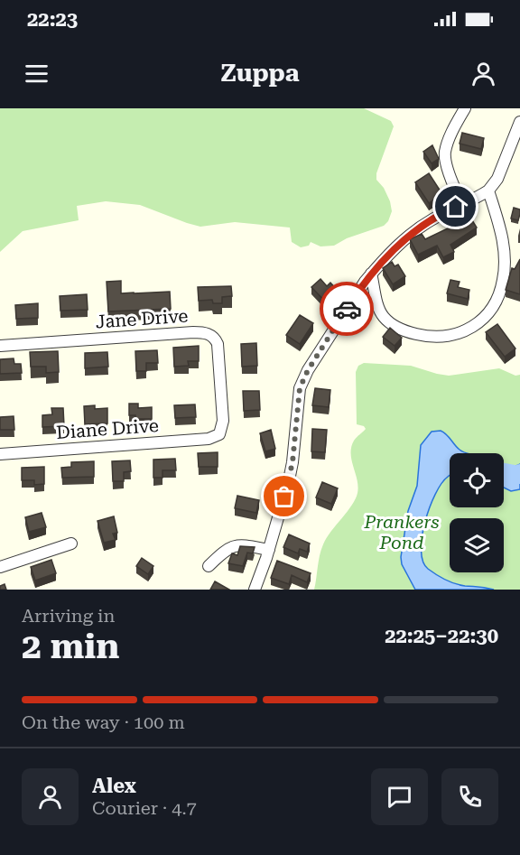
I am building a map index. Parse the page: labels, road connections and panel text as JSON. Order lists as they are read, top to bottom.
{
  "streets": {
    "street": ["Jane Drive", "Diane Drive"]
  },
  "crossings": [
    ["Jane Drive", "Diane Drive"]
  ],
  "parks": ["Prankers Pond"],
  "page": {
    "status": "22:23",
    "header": "Zuppa",
    "heading": ["2 min", "Arriving in", "22:25–22:30"],
    "panel": ["Alex", "Courier · 4.7"],
    "bar": "On the way · 100 m"
  }
}
